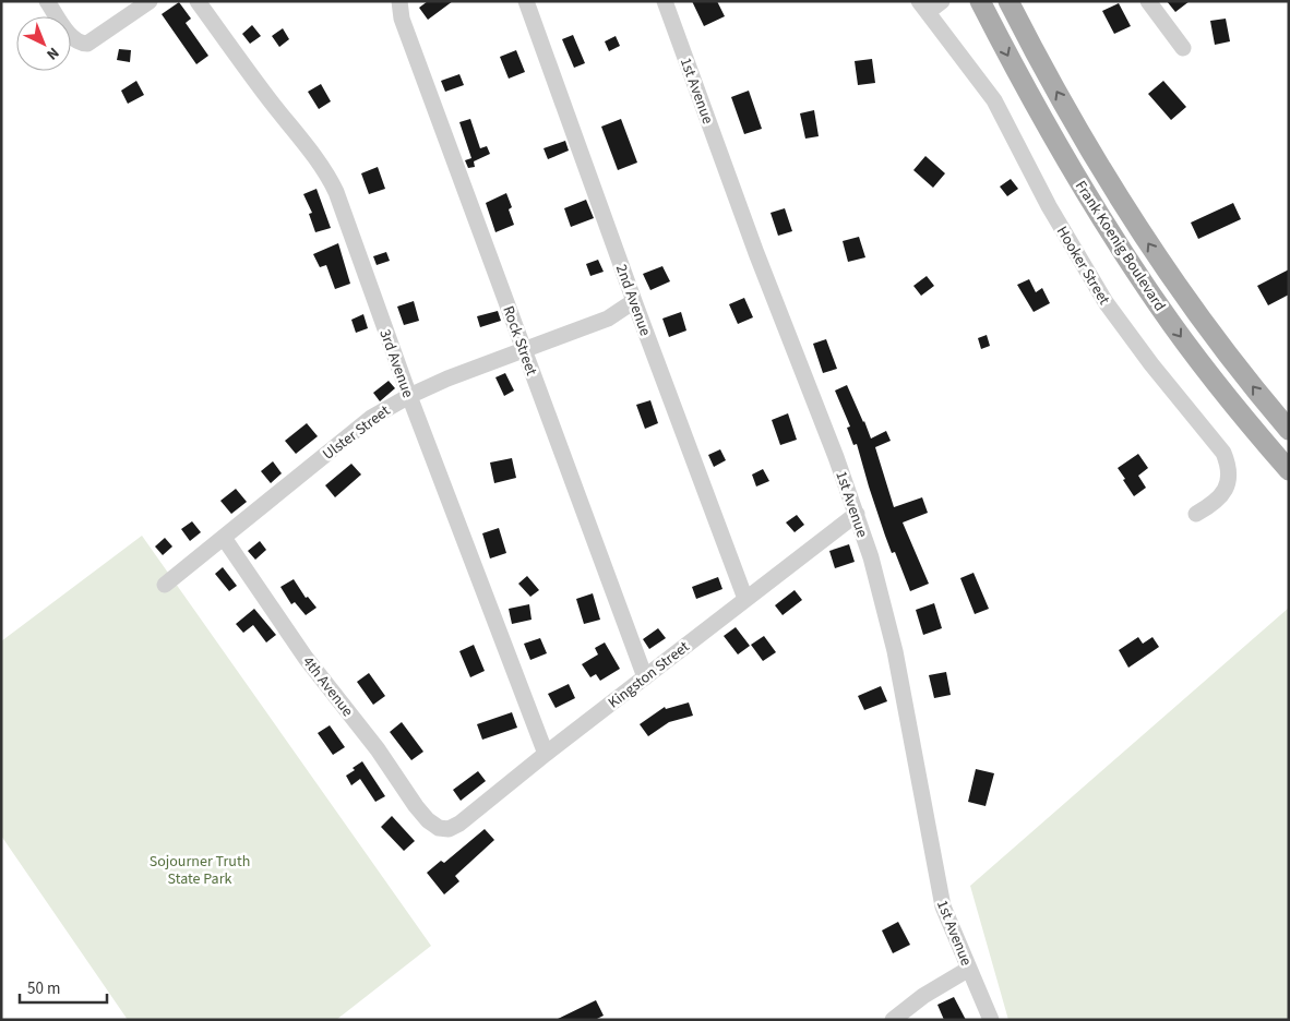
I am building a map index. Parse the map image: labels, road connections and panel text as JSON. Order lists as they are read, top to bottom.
{
  "streets": {
    "main road": ["Frank Koenig Boulevard"],
    "street": [
      "1st Avenue",
      "Hooker Street",
      "2nd Avenue",
      "Rock Street",
      "3rd Avenue",
      "Ulster Street",
      "Kingston Street",
      "4th Avenue"
    ]
  },
  "crossings": [
    ["1st Avenue", "Kingston Street"],
    ["2nd Avenue", "Ulster Street"],
    ["2nd Avenue", "Kingston Street"],
    ["Rock Street", "Ulster Street"],
    ["Rock Street", "Kingston Street"],
    ["3rd Avenue", "Ulster Street"],
    ["3rd Avenue", "Kingston Street"],
    ["Ulster Street", "4th Avenue"],
    ["Kingston Street", "4th Avenue"]
  ],
  "parks": ["Sojourner Truth State Park"],
  "scale_bar": "50 m",
  "north": "bottom right"
}
